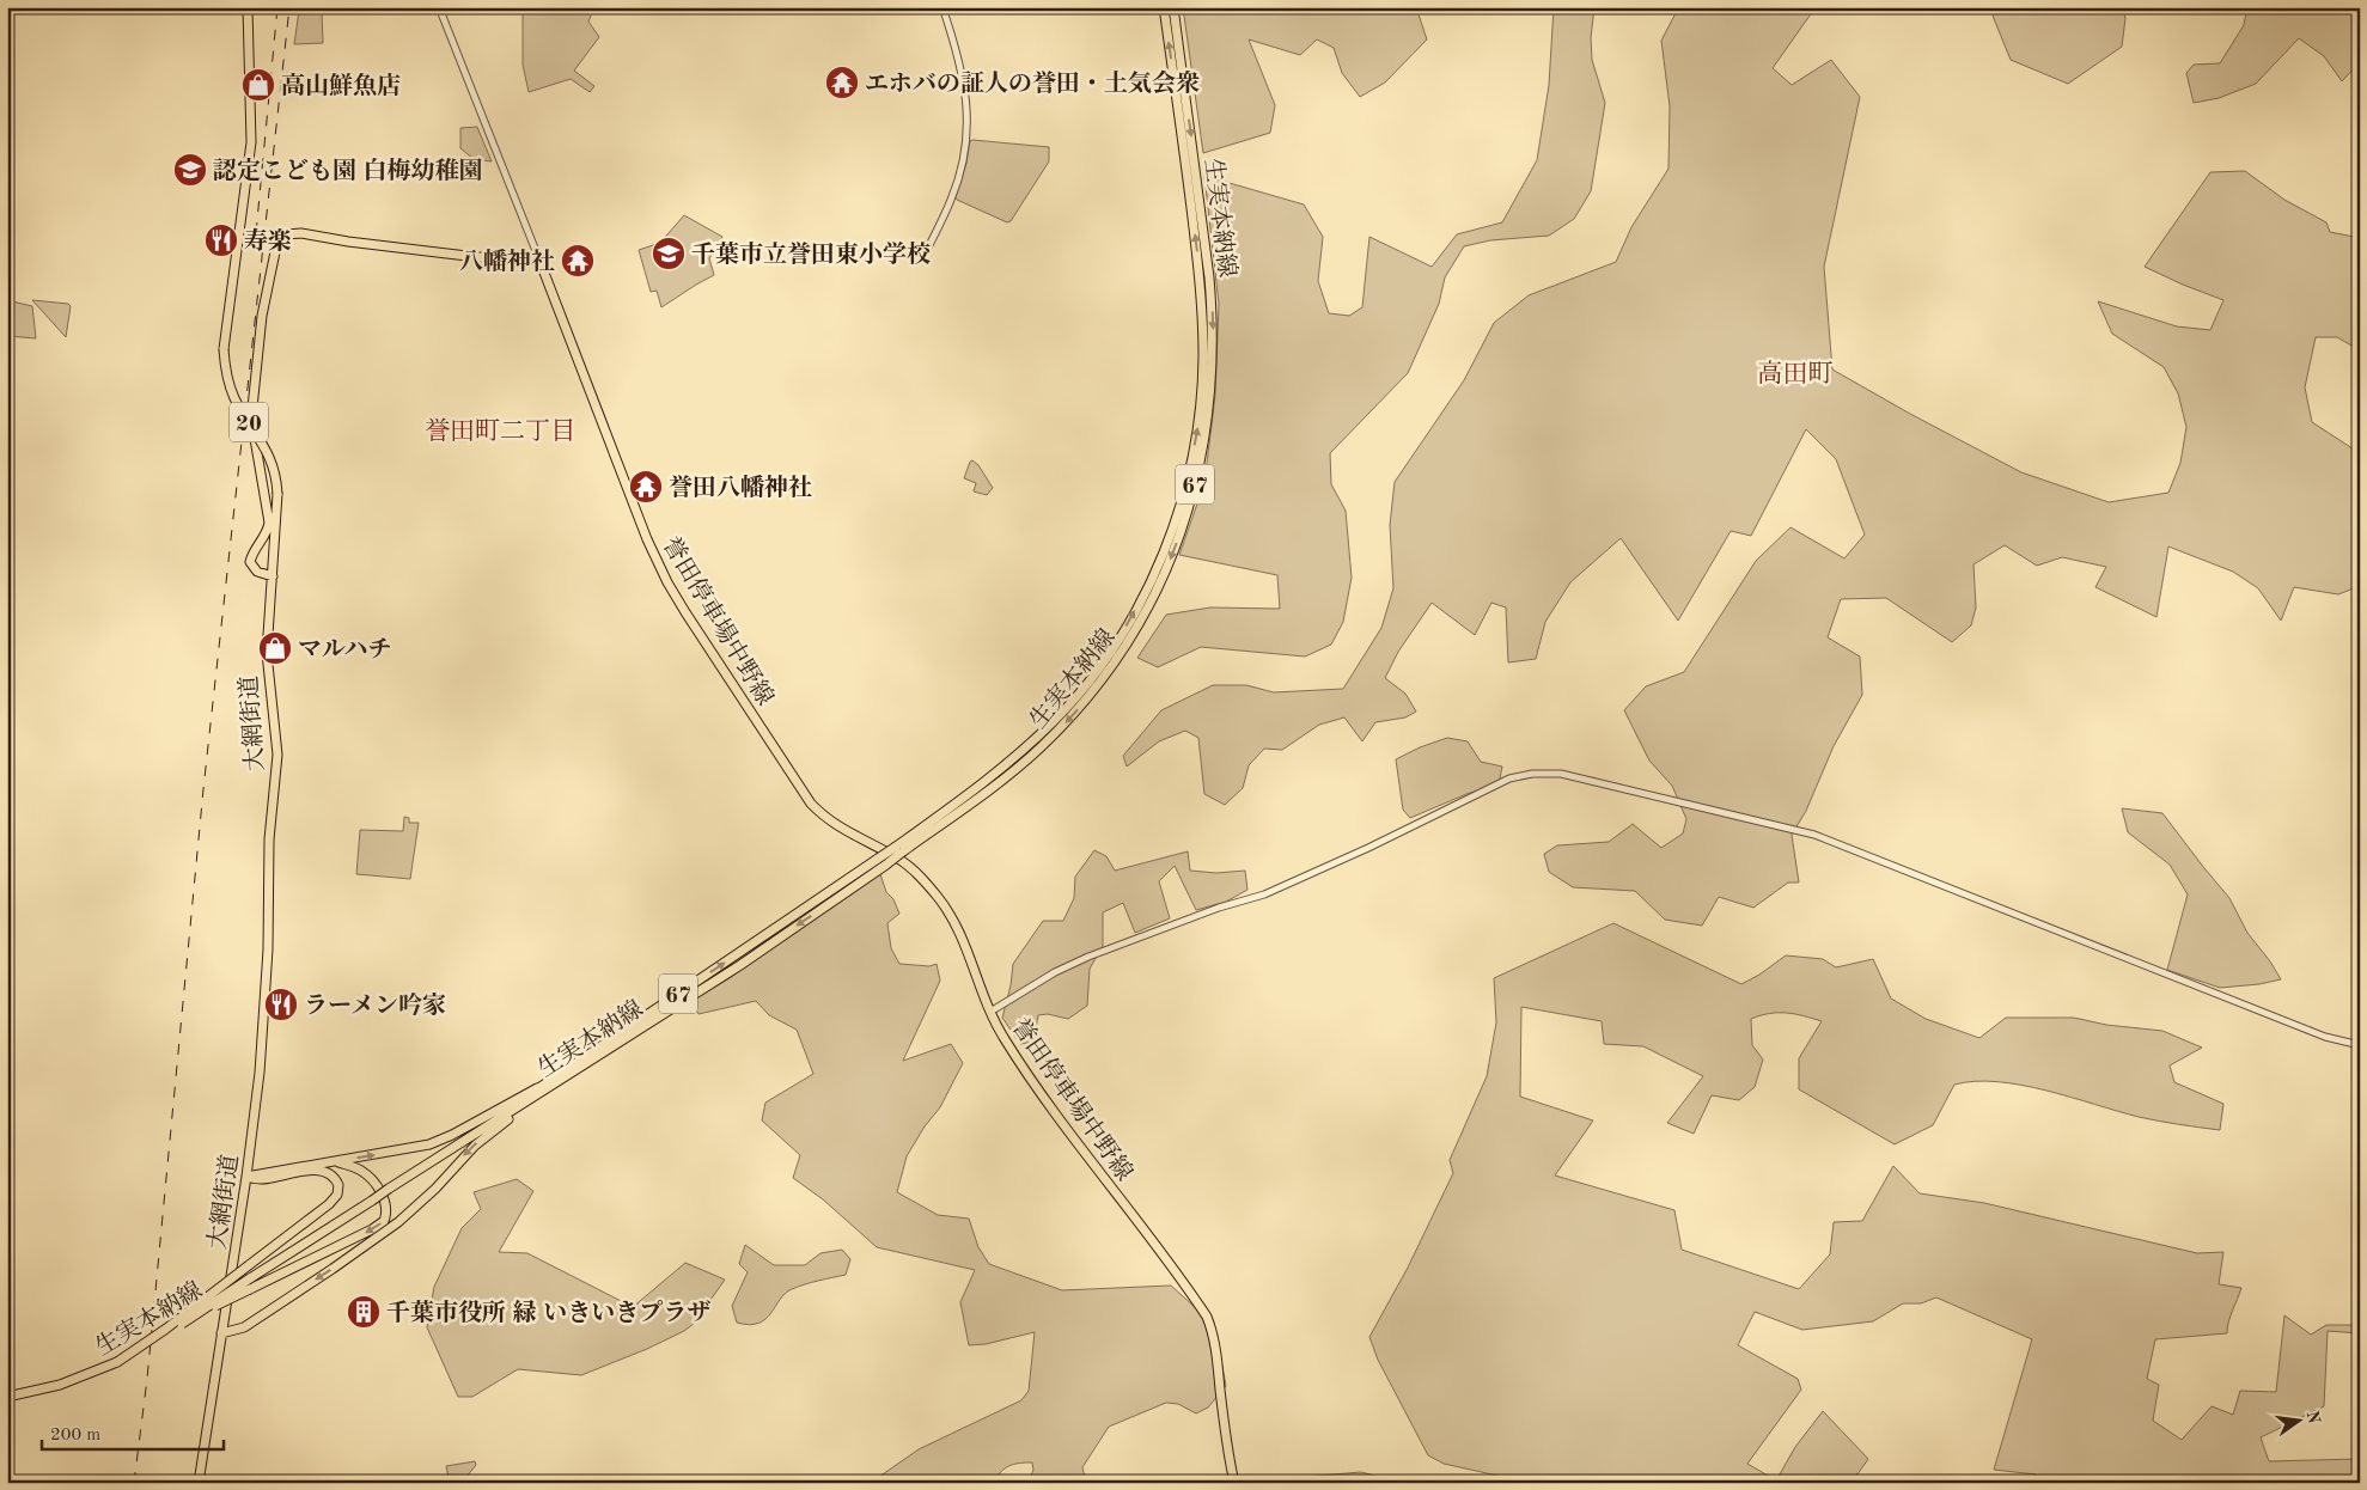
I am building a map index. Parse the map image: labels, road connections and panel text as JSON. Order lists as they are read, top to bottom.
{
  "streets": {
    "main road": [
      "生実本納線",
      "20",
      "67",
      "誉田停車場中野線",
      "大網街道"
    ]
  },
  "crossings": [
    ["生実本納線", "67"],
    ["67", "大網街道"]
  ],
  "districts": ["高田町", "誉田町二丁目"],
  "places": {
    "temple": ["エホバの証人の誉田・土気会衆", "八幡神社", "誉田八幡神社"],
    "shop": ["高山鮮魚店", "マルハチ"],
    "school or university": ["認定こども園 白梅幼稚園", "千葉市立誉田東小学校"],
    "restaurant": ["寿楽", "ラーメン吟家"],
    "building": ["千葉市役所 緑 いきいきプラザ"]
  },
  "scale_bar": "200 m",
  "north": "right"
}
